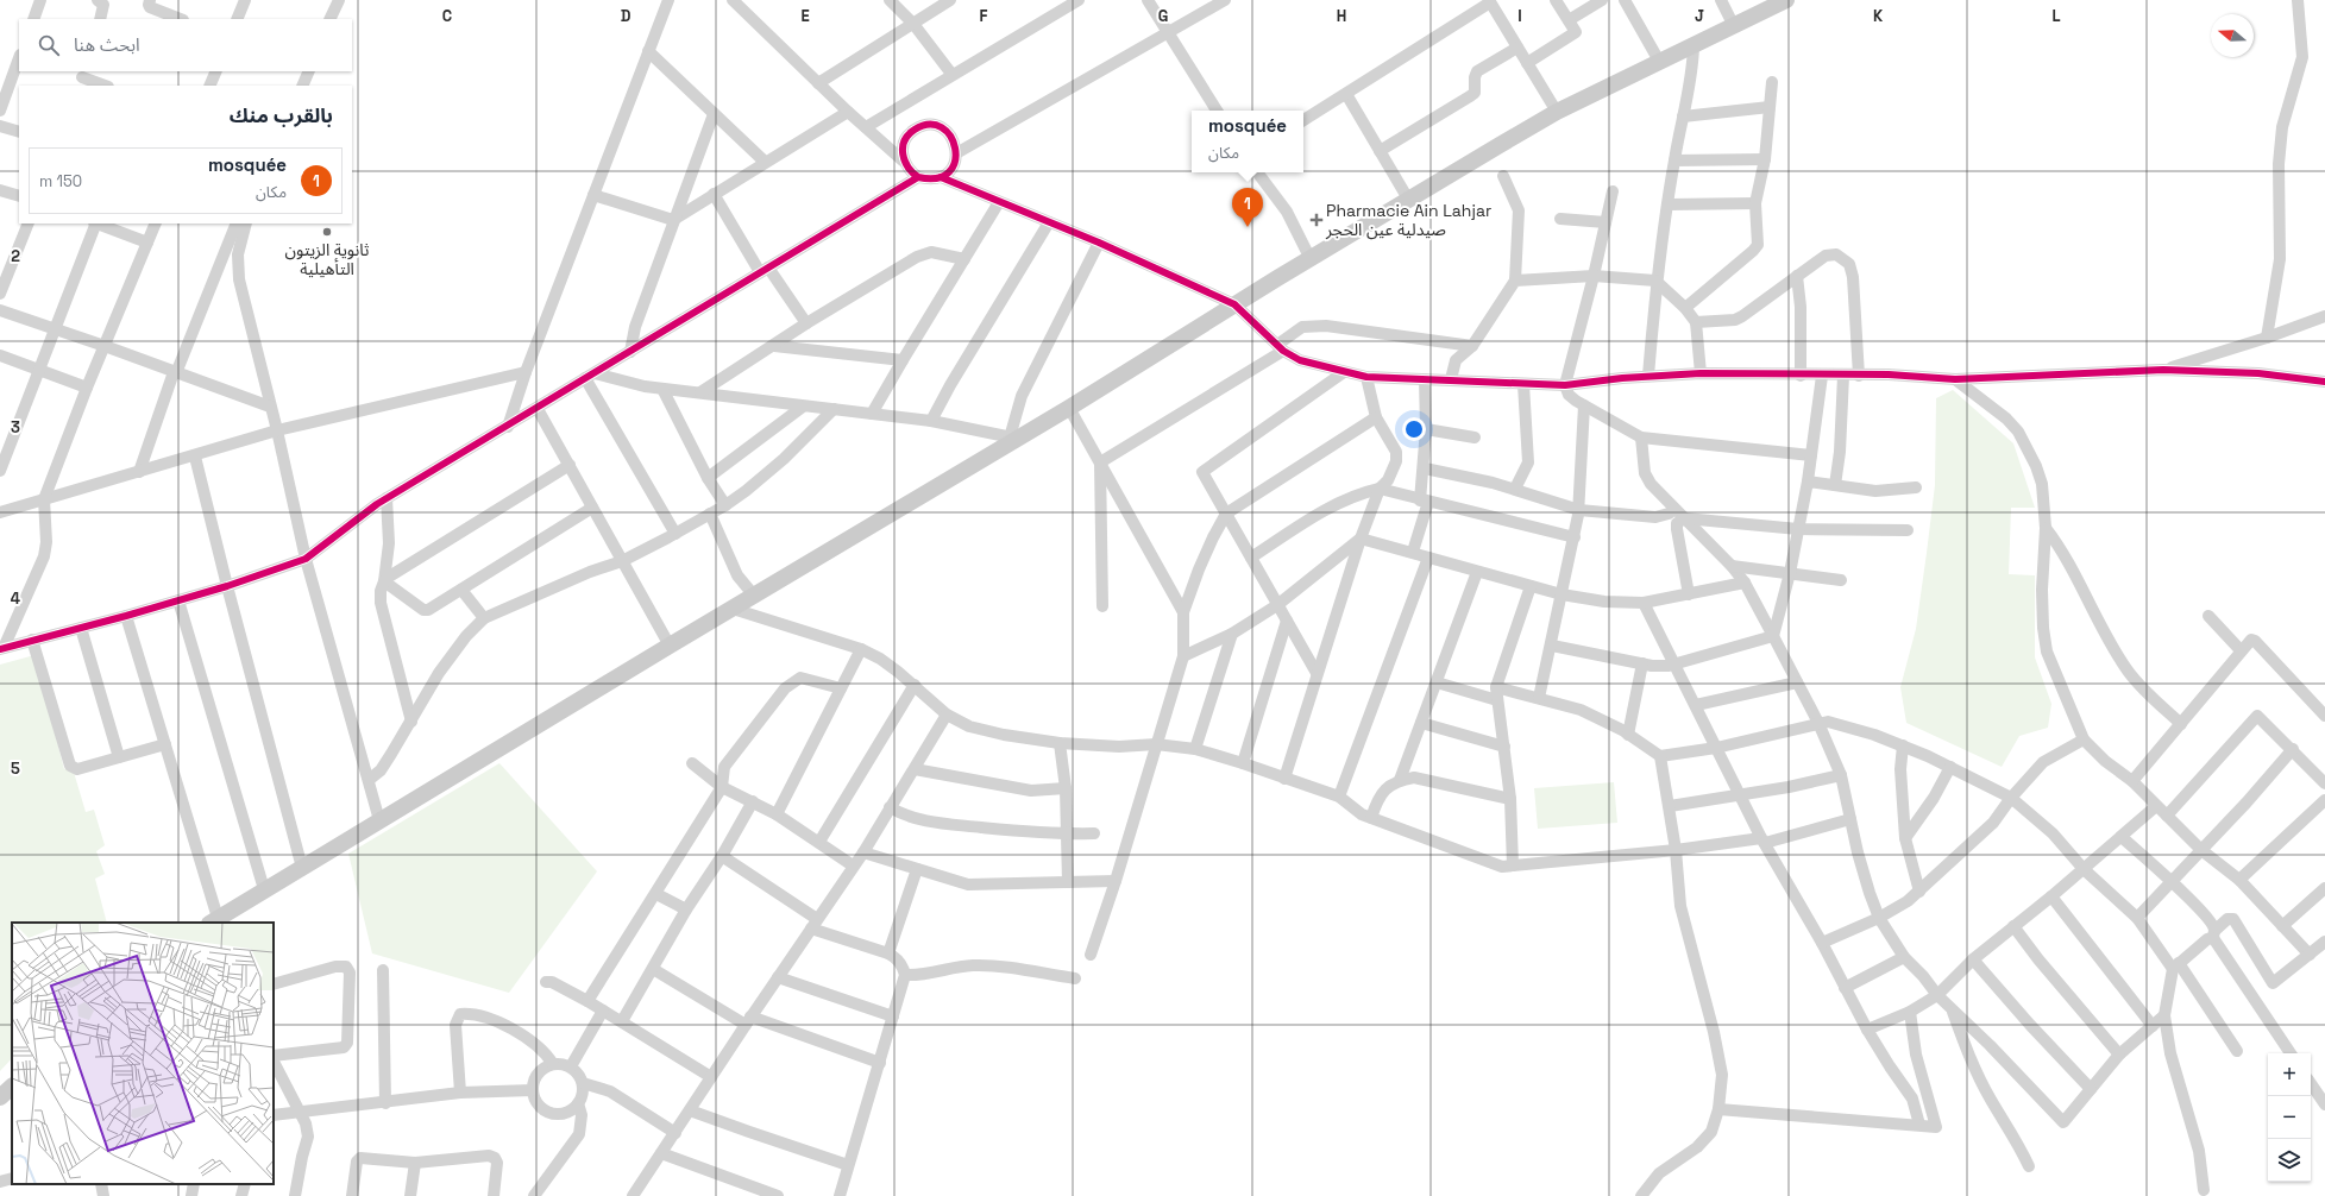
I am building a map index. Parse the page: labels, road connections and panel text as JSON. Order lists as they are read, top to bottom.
{
  "places": {
    "health": ["Pharmacie Ain Lahjar صيدلية عين الحجر"],
    "other": ["ثانوية الزيتون التأهيلية"]
  },
  "north": "left",
  "page": {
    "search": "ابحث هنا",
    "heading": "بالقرب منك",
    "popup": ["mosquée", "مكان"],
    "list": [
      {
        "mark": "1",
        "name": "mosquée",
        "note": "مكان",
        "value": "150 m"
      }
    ],
    "pins": "1",
    "map_buttons": ["+", "−"]
  },
  "grid": {
    "columns": [
      "C",
      "D",
      "E",
      "F",
      "G",
      "H",
      "I",
      "J",
      "K",
      "L"
    ],
    "rows": [
      "2",
      "3",
      "4",
      "5"
    ]
  }
}
